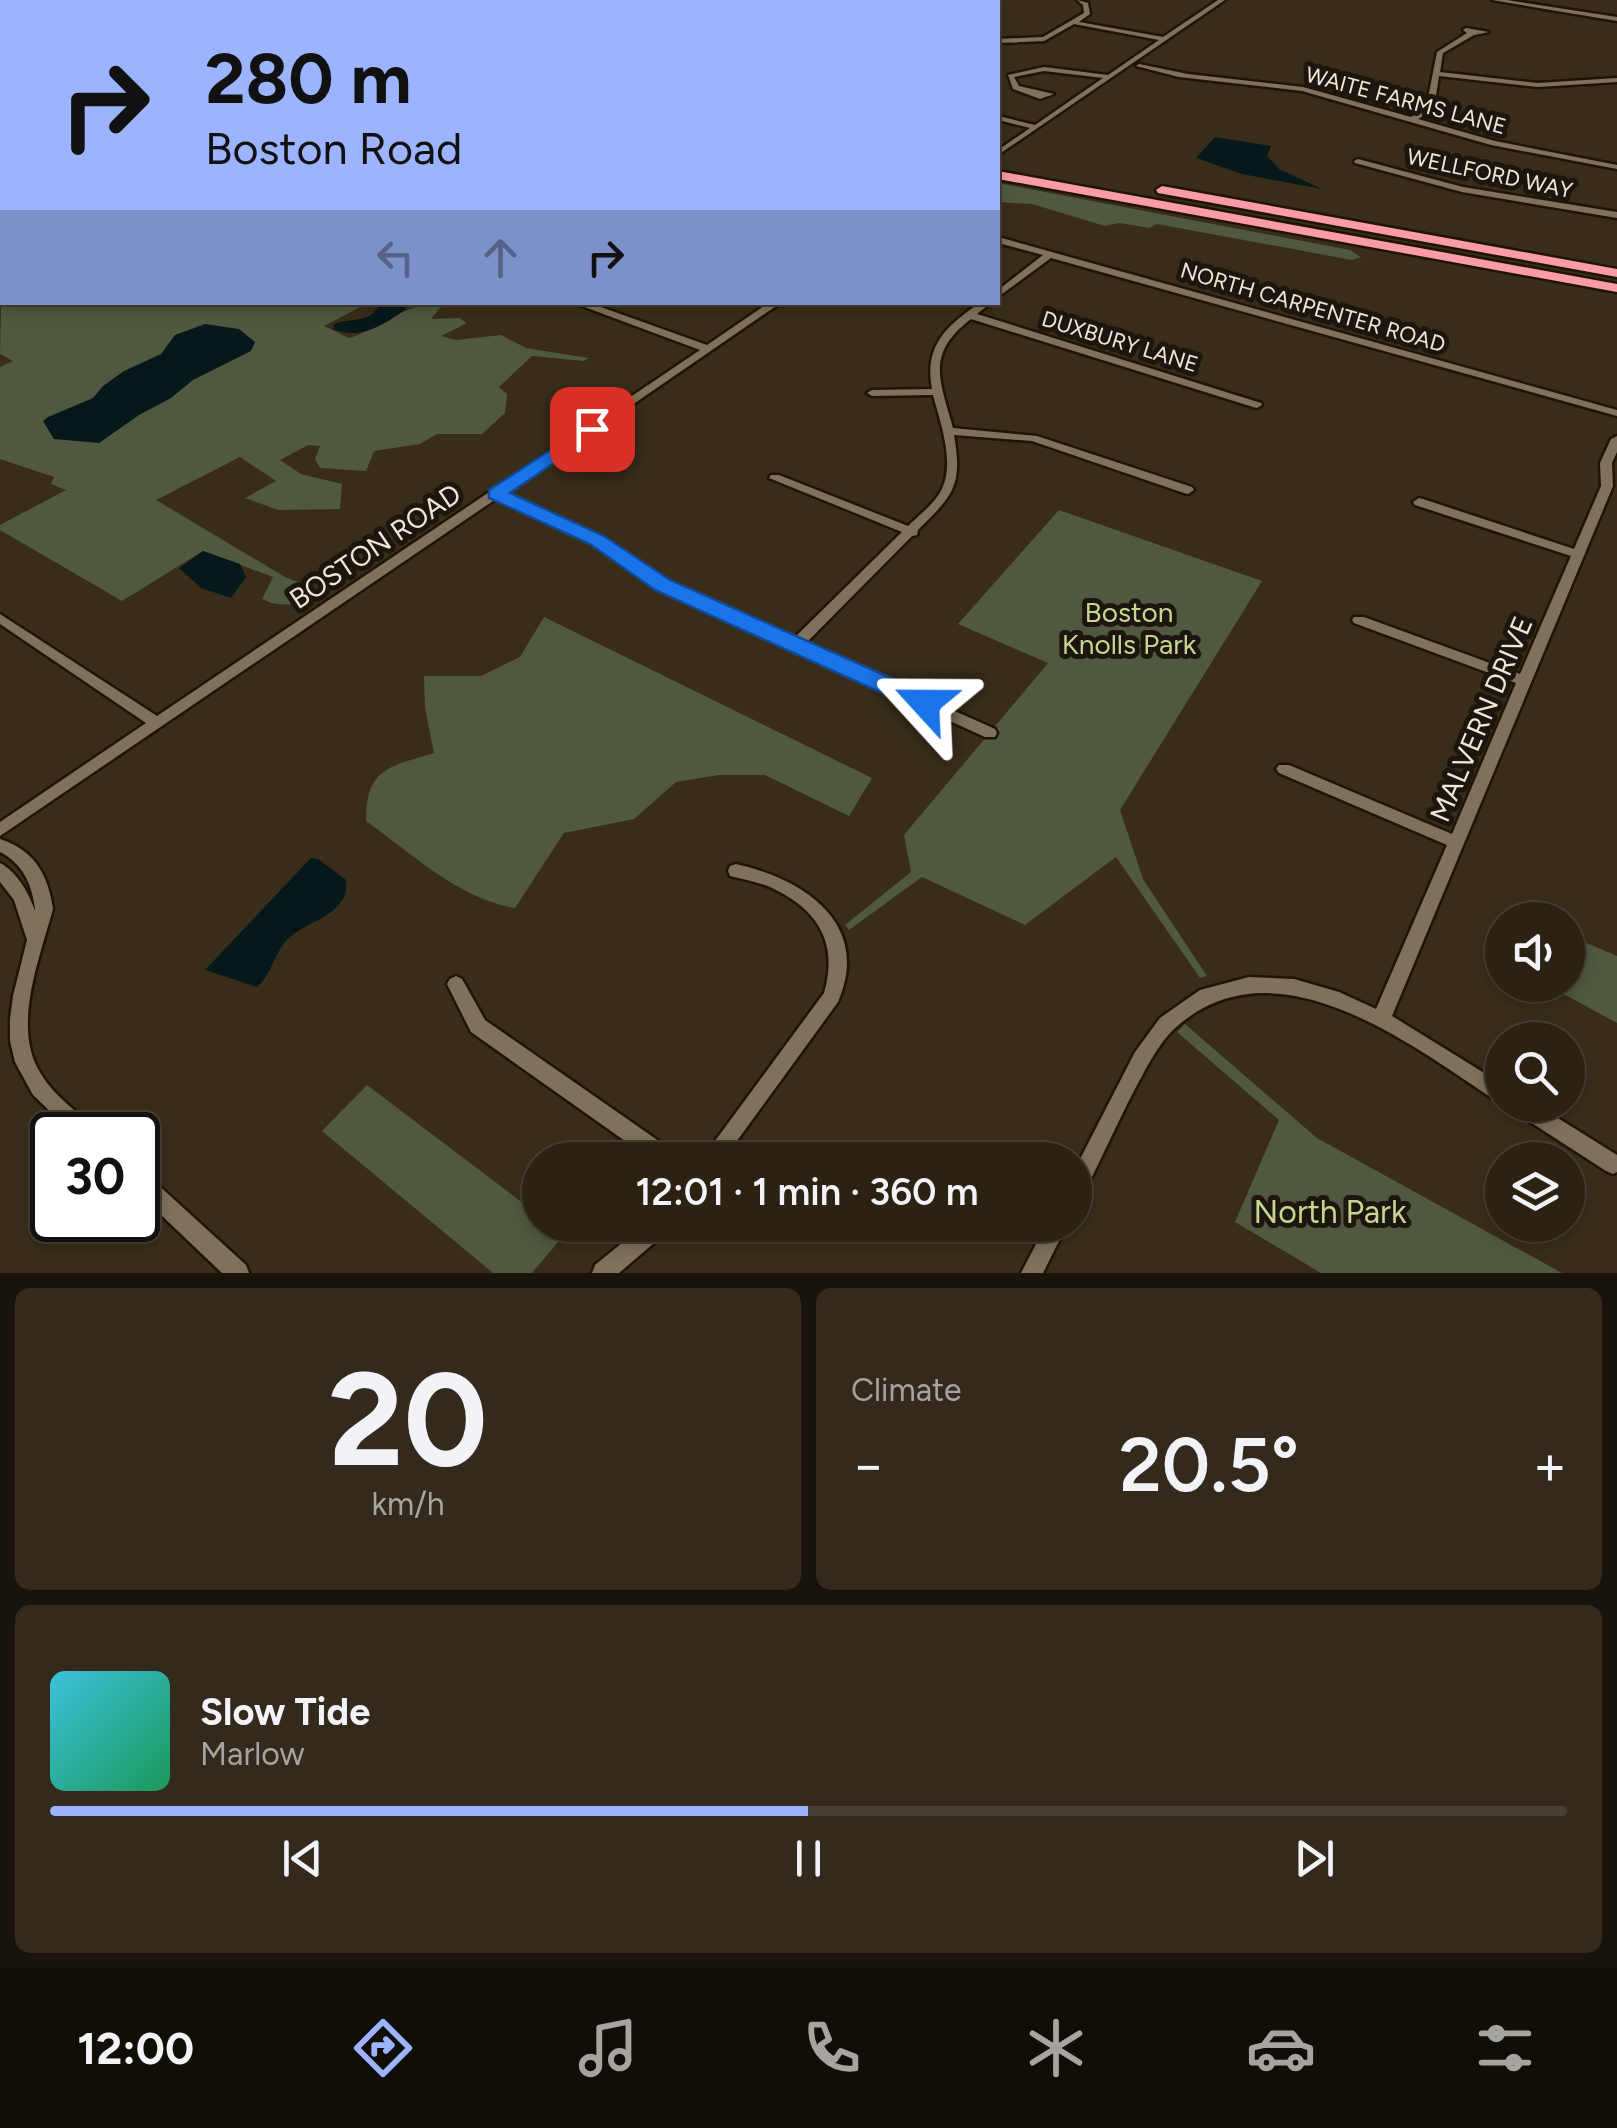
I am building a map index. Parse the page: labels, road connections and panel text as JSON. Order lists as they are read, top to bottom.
{
  "streets": {
    "street": [
      "WAITE FARMS LANE",
      "WELLFORD WAY",
      "NORTH CARPENTER ROAD",
      "DUXBURY LANE",
      "BOSTON ROAD",
      "MALVERN DRIVE"
    ]
  },
  "parks": ["Boston Knolls Park", "North Park"],
  "page": {
    "turn": ["280 m", "Boston Road"],
    "limit": "30",
    "trip": "12:01 · 1 min · 360 m",
    "tile": [
      ["20", "km/h"],
      "Climate"
    ],
    "heat": ["−", "20.5°", "+"],
    "song": ["Slow Tide", "Marlow"],
    "tabs": "12:00"
  }
}
